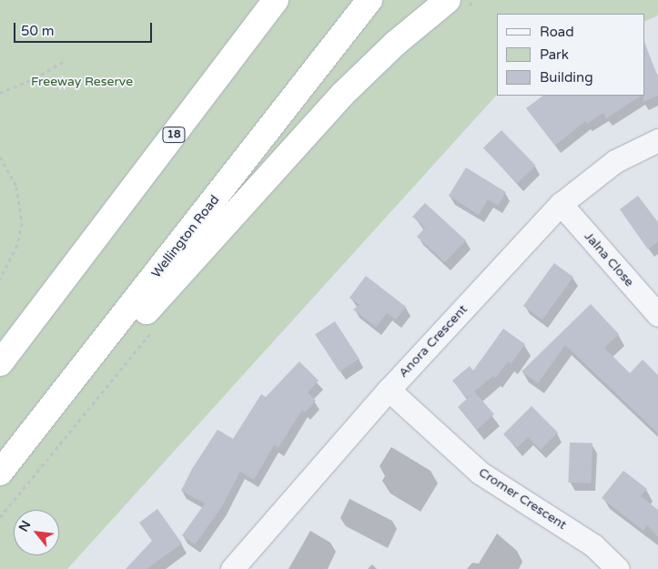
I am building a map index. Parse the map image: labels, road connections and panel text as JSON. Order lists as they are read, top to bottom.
{
  "streets": {
    "highway": ["18", "Wellington Road"],
    "street": ["Jalna Close", "Anora Crescent", "Cromer Crescent"]
  },
  "crossings": [
    ["Jalna Close", "Anora Crescent"],
    ["Anora Crescent", "Cromer Crescent"]
  ],
  "parks": ["Freeway Reserve"],
  "legend": ["Road", "Park", "Building"],
  "scale_bar": "50 m",
  "north": "top left"
}
